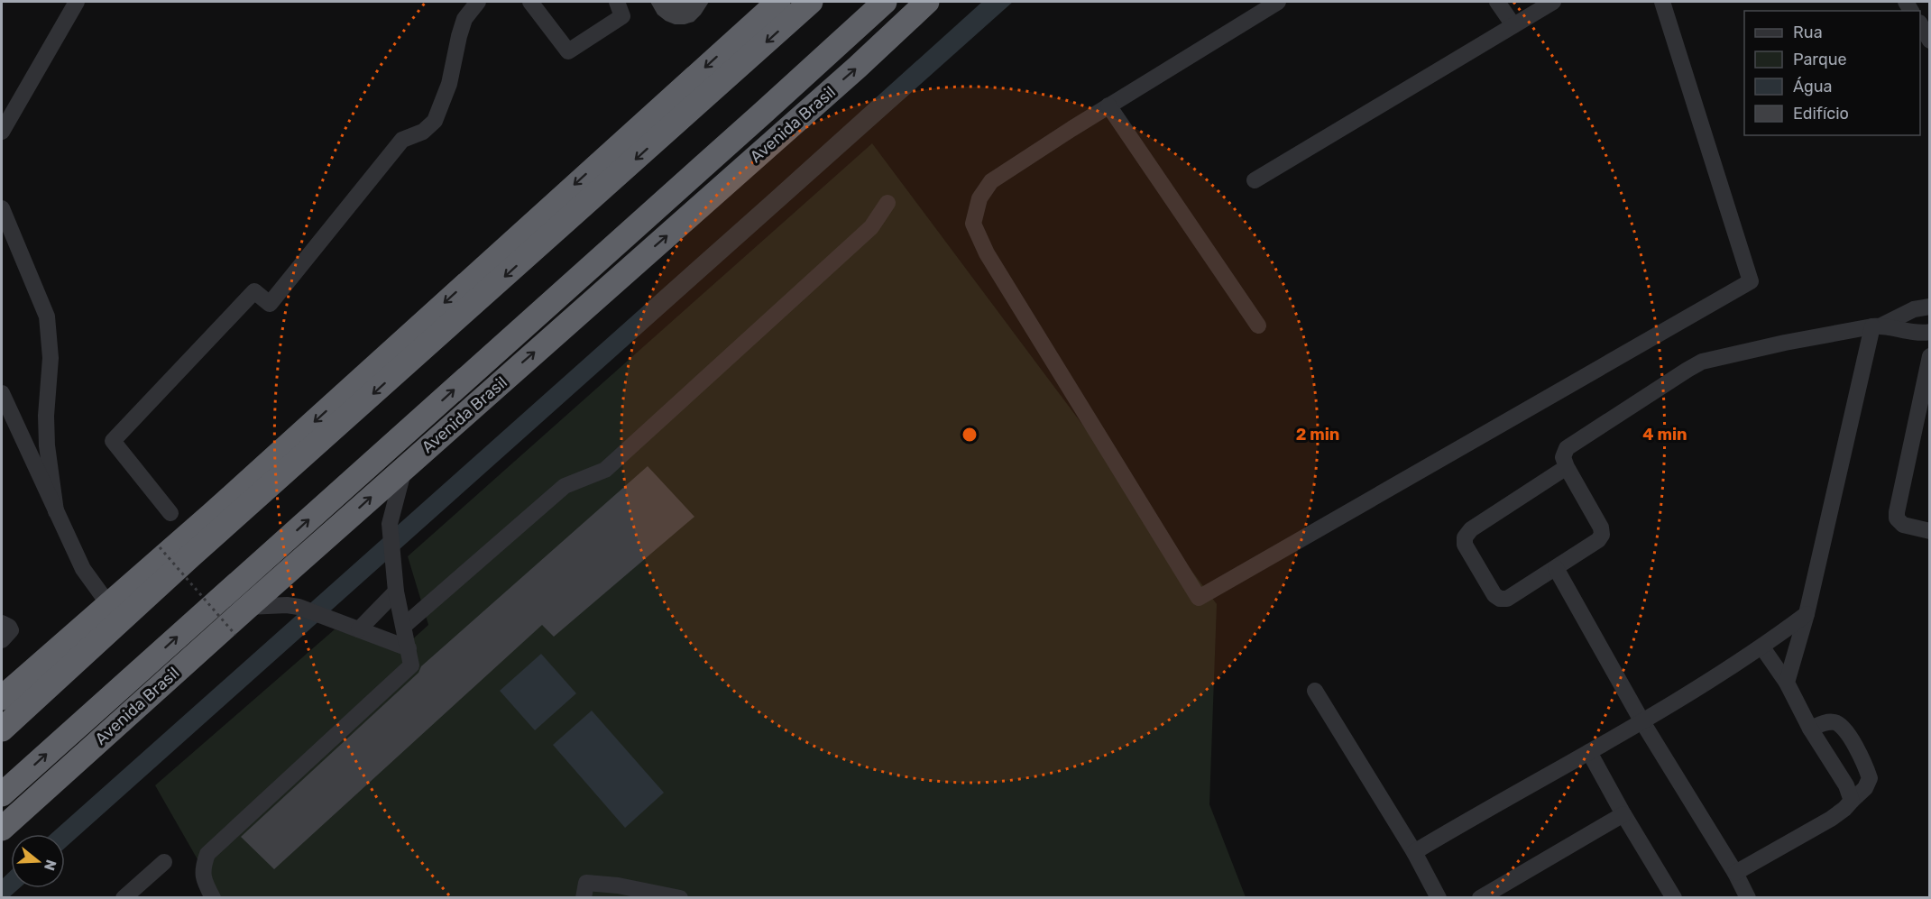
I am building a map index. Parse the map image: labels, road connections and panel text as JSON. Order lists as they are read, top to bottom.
{
  "streets": {
    "highway": ["Avenida Brasil"]
  },
  "legend": [
    "Rua",
    "Parque",
    "Água",
    "Edifício"
  ],
  "north": "right",
  "rings": ["2 min", "4 min"]
}
